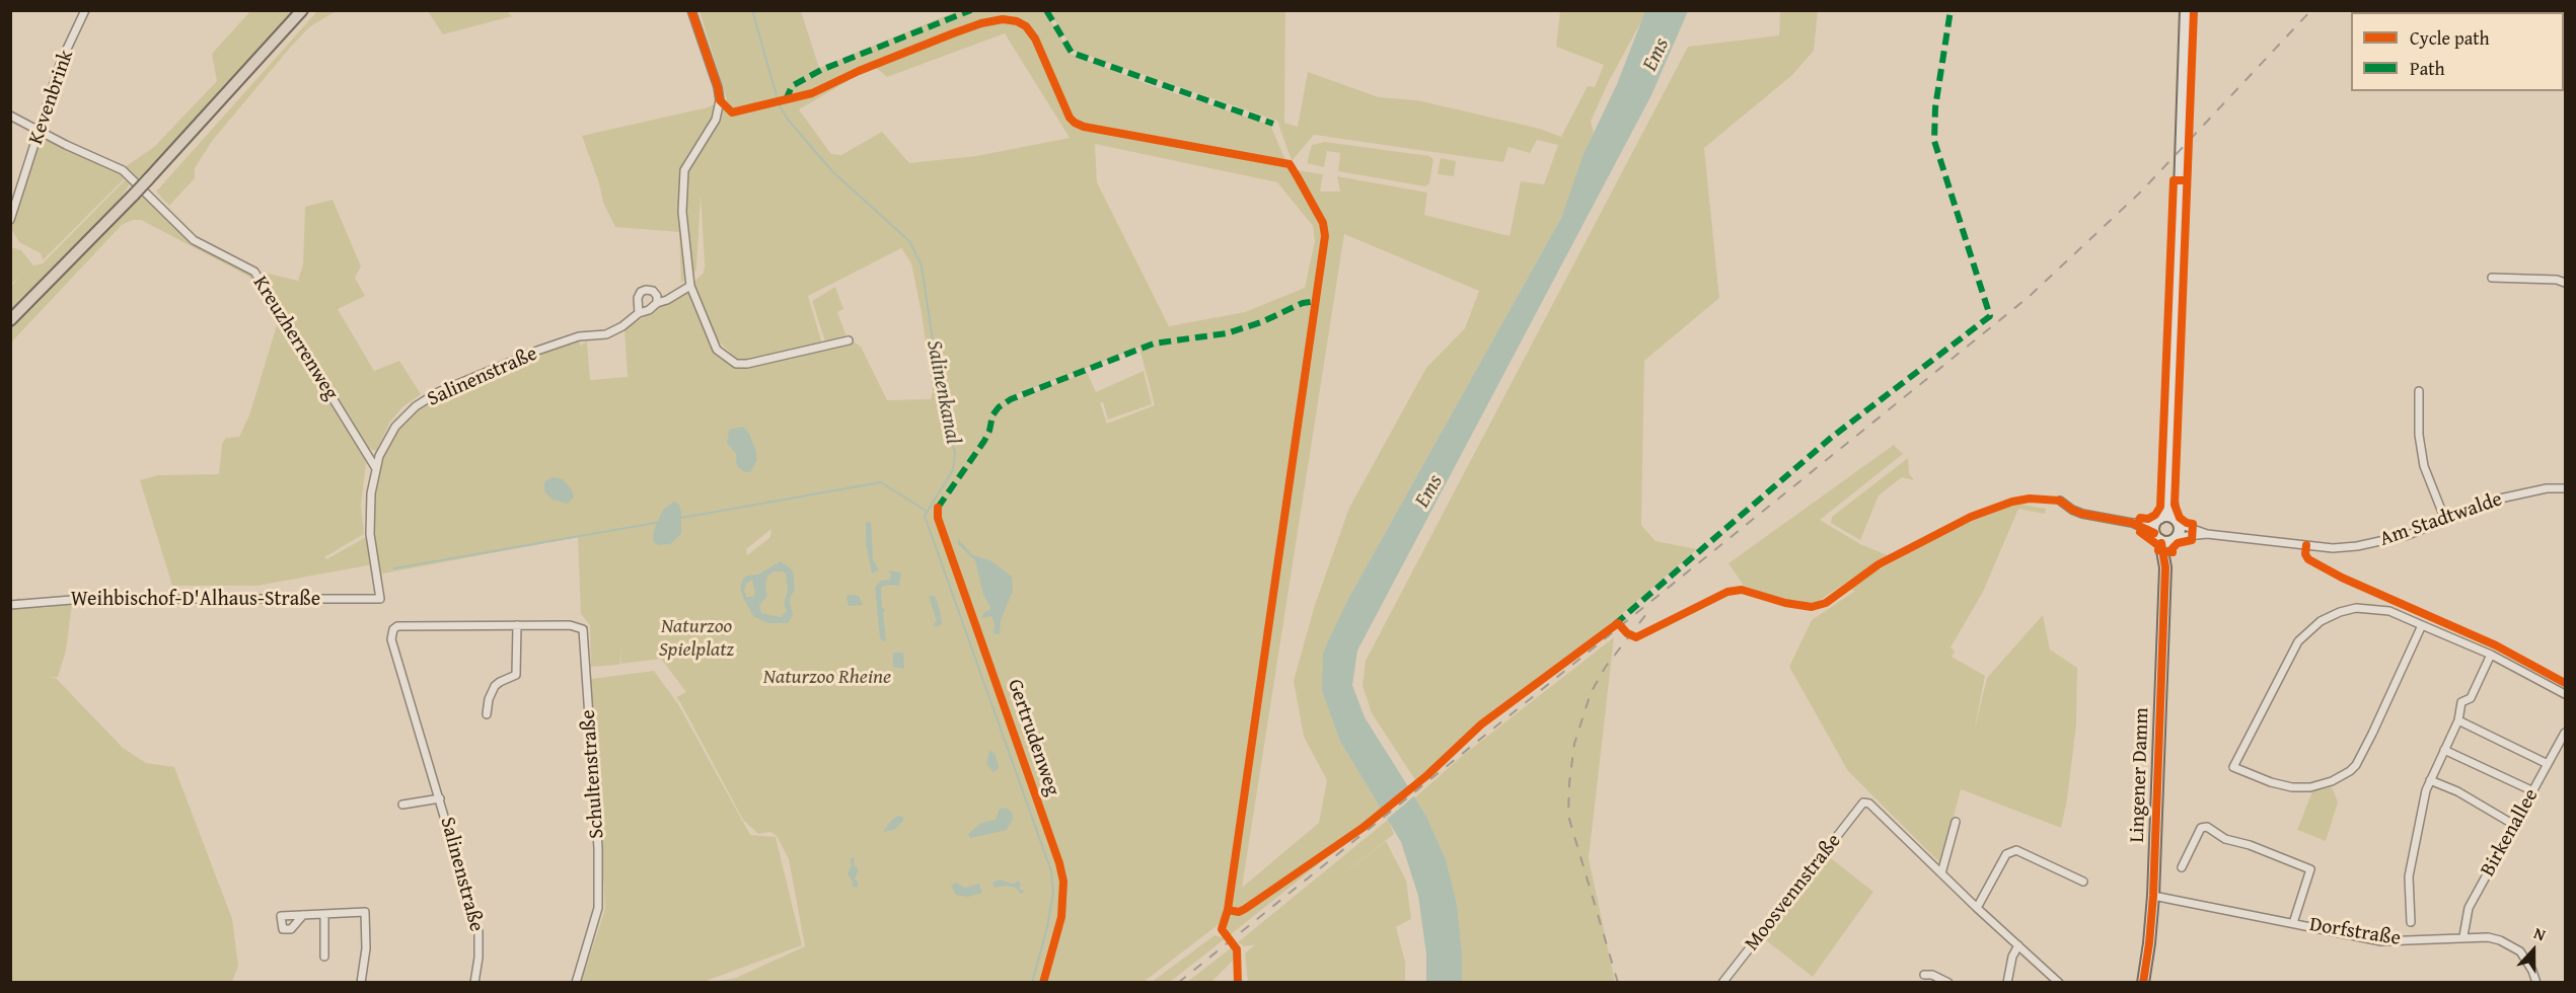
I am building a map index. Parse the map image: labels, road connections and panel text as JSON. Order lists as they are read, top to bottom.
{
  "streets": {
    "main road": ["Lingener Damm"],
    "street": [
      "Kevenbrink",
      "Kreuzherrenweg",
      "Salinenstraße",
      "Am Stadtwalde",
      "Weihbischof-D'Alhaus-Straße",
      "Schultenstraße",
      "Birkenallee",
      "Moosvennstraße",
      "Dorfstraße"
    ],
    "cycle path": ["Gertrudenweg"]
  },
  "crossings": [
    ["Kevenbrink", "Kreuzherrenweg"],
    ["Kreuzherrenweg", "Salinenstraße"],
    ["Salinenstraße", "Weihbischof-D'Alhaus-Straße"],
    ["Salinenstraße", "Schultenstraße"],
    ["Am Stadtwalde", "Lingener Damm"],
    ["Lingener Damm", "Dorfstraße"],
    ["Birkenallee", "Dorfstraße"]
  ],
  "water": ["Ems", "Salinenkanal"],
  "parks": ["Naturzoo Spielplatz", "Naturzoo Rheine"],
  "legend": ["Cycle path", "Path"],
  "north": "top"
}
